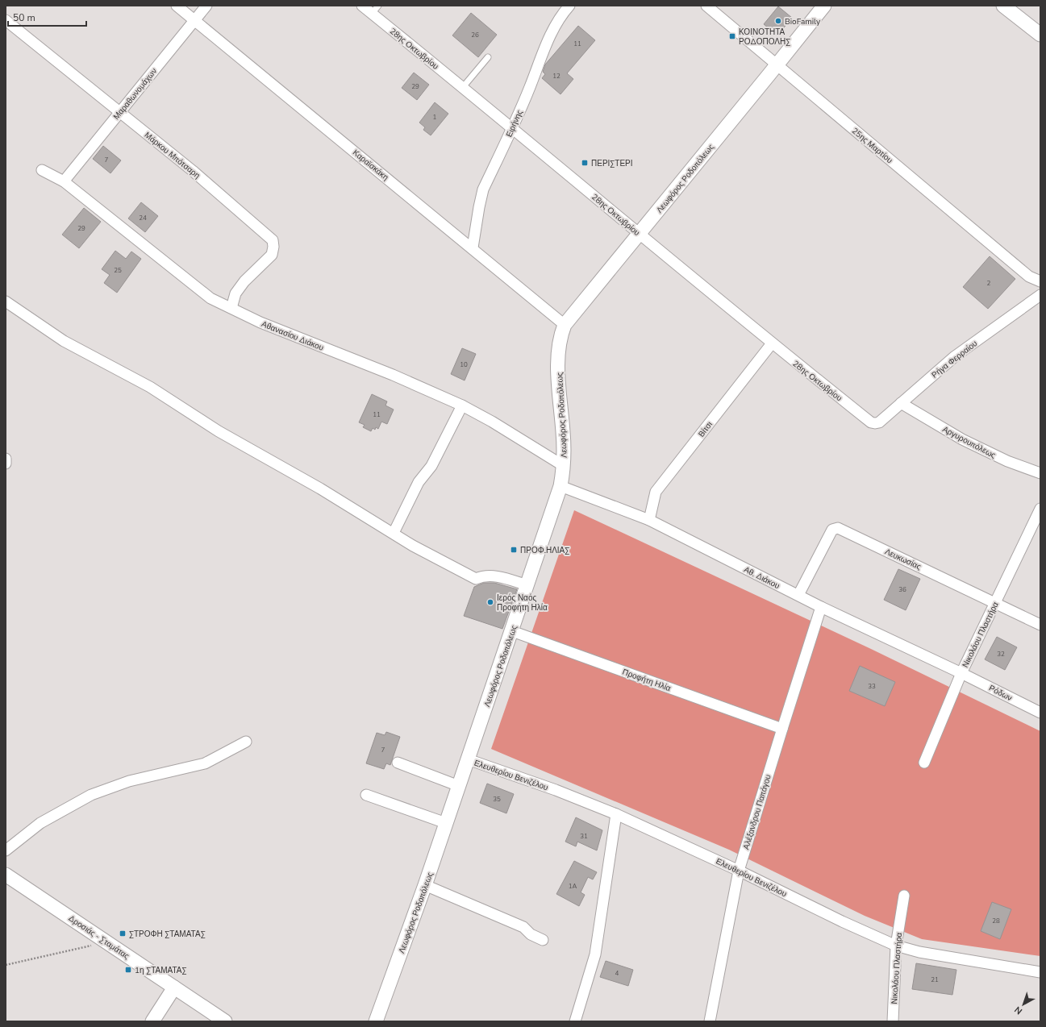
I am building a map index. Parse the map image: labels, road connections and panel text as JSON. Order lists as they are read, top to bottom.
{
  "streets": {
    "street": [
      "28ης Οκτωβρίου",
      "Μαραθωνομάχων",
      "Ειρήνης",
      "25ης Μαρτίου",
      "Μάρκου Μπότσαρη",
      "Καραϊσκάκη",
      "Λεωφόρος Ροδοπόλεως",
      "Αθανασίου Διάκου",
      "Ρήγα Φερραίου",
      "Βίτσι",
      "Αργυρουπόλεως",
      "Λευκωσίας",
      "Αθ. Διάκου",
      "Νικολάου Πλαστήρα",
      "Προφήτη Ηλία",
      "Ρόδων",
      "Ελευθερίου Βενιζέλου",
      "Αλέξανδρου Παπάγου",
      "Δροσιάς - Σταμάτας"
    ]
  },
  "crossings": [
    ["28ης Οκτωβρίου", "Ειρήνης"],
    ["28ης Οκτωβρίου", "Λεωφόρος Ροδοπόλεως"],
    ["28ης Οκτωβρίου", "Ρήγα Φερραίου"],
    ["28ης Οκτωβρίου", "Βίτσι"],
    ["Μαραθωνομάχων", "Μάρκου Μπότσαρη"],
    ["Μαραθωνομάχων", "Καραϊσκάκη"],
    ["Μαραθωνομάχων", "Αθανασίου Διάκου"],
    ["Ειρήνης", "Καραϊσκάκη"],
    ["25ης Μαρτίου", "Λεωφόρος Ροδοπόλεως"],
    ["Μάρκου Μπότσαρη", "Αθανασίου Διάκου"],
    ["Καραϊσκάκη", "Λεωφόρος Ροδοπόλεως"],
    ["Λεωφόρος Ροδοπόλεως", "Αθανασίου Διάκου"],
    ["Λεωφόρος Ροδοπόλεως", "Αθ. Διάκου"],
    ["Λεωφόρος Ροδοπόλεως", "Προφήτη Ηλία"],
    ["Λεωφόρος Ροδοπόλεως", "Ελευθερίου Βενιζέλου"],
    ["Ρήγα Φερραίου", "Αργυρουπόλεως"],
    ["Βίτσι", "Αθ. Διάκου"],
    ["Λευκωσίας", "Αθ. Διάκου"],
    ["Λευκωσίας", "Νικολάου Πλαστήρα"],
    ["Αθ. Διάκου", "Νικολάου Πλαστήρα"],
    ["Αθ. Διάκου", "Ρόδων"],
    ["Αθ. Διάκου", "Αλέξανδρου Παπάγου"],
    ["Νικολάου Πλαστήρα", "Ρόδων"],
    ["Νικολάου Πλαστήρα", "Ελευθερίου Βενιζέλου"],
    ["Προφήτη Ηλία", "Αλέξανδρου Παπάγου"],
    ["Ελευθερίου Βενιζέλου", "Αλέξανδρου Παπάγου"]
  ],
  "places": {
    "other": ["BioFamily", "Ιερός Ναός Προφήτη Ηλία"],
    "transit": [
      "ΚΟΙΝΟΤΗΤΑ ΡΟΔΟΠΟΛΗΣ",
      "ΠΕΡΙΣΤΕΡΙ",
      "ΠΡΟΦ.ΗΛΙΑΣ",
      "ΣΤΡΟΦΗ ΣΤΑΜΑΤΑΣ",
      "1η ΣΤΑΜΑΤΑΣ"
    ]
  },
  "house_numbers": [
    "26",
    "11",
    "12",
    "29",
    "1",
    "7",
    "24",
    "29",
    "25",
    "2",
    "10",
    "11",
    "36",
    "32",
    "33",
    "7",
    "35",
    "31",
    "1A",
    "28",
    "4",
    "21"
  ],
  "scale_bar": "50 m",
  "north": "bottom left"
}
